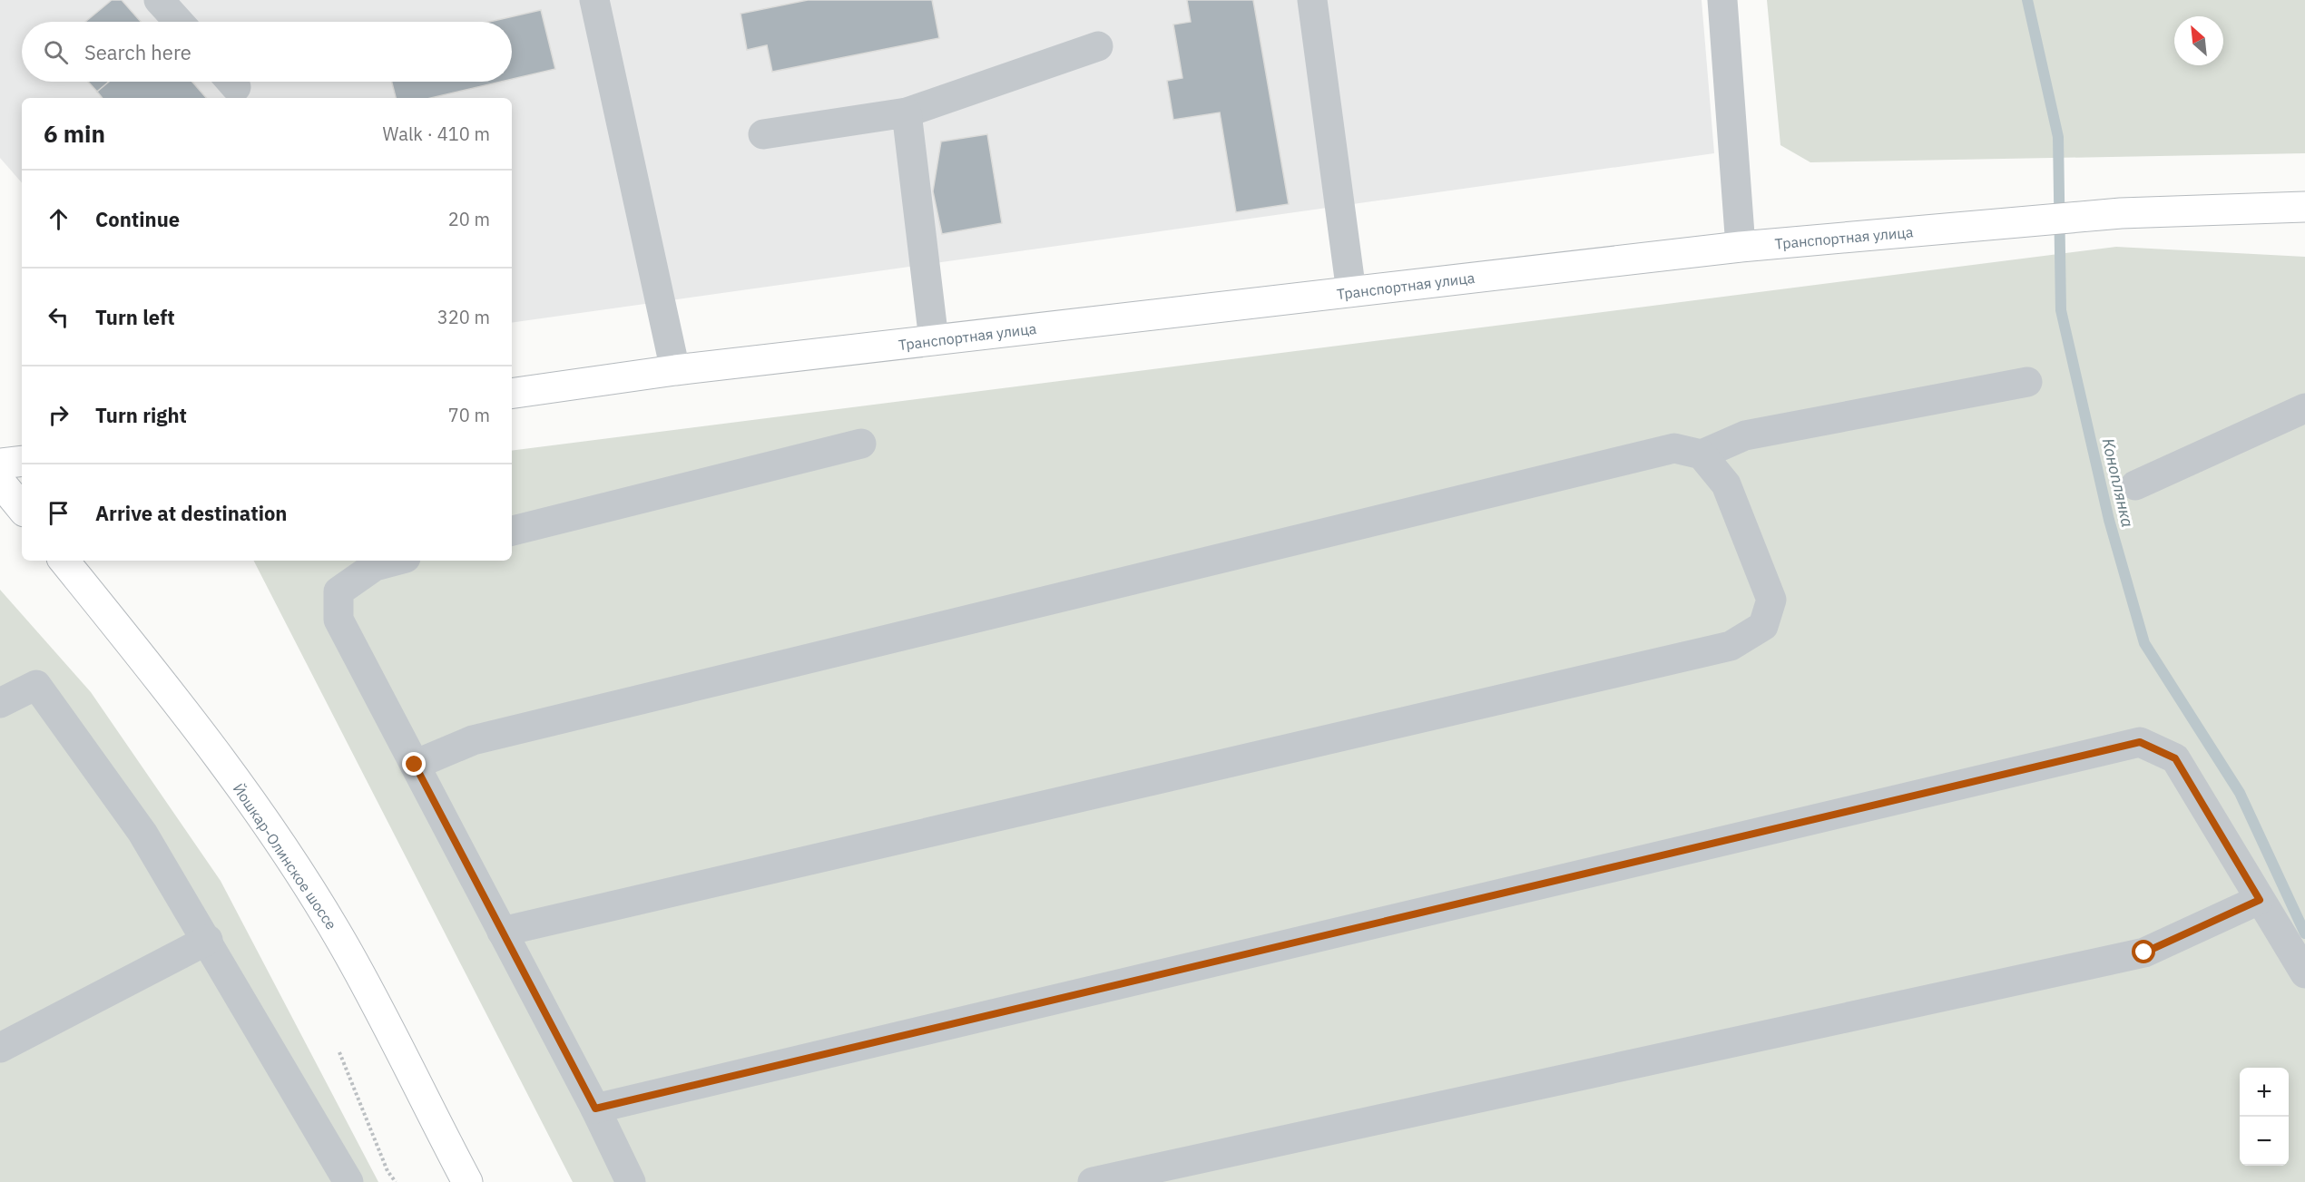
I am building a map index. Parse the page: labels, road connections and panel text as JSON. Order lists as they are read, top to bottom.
{
  "streets": {
    "main road": ["Транспортная улица", "Йошкар-Олинское шоссе"]
  },
  "water": ["Коноплянка"],
  "north": "top left",
  "page": {
    "search": "Search here",
    "heading": ["6 min", "Walk · 410 m"],
    "list": [
      ["Continue", "20 m"],
      ["Turn left", "320 m"],
      ["Turn right", "70 m"],
      "Arrive at destination"
    ],
    "map_buttons": ["+", "−"]
  }
}
